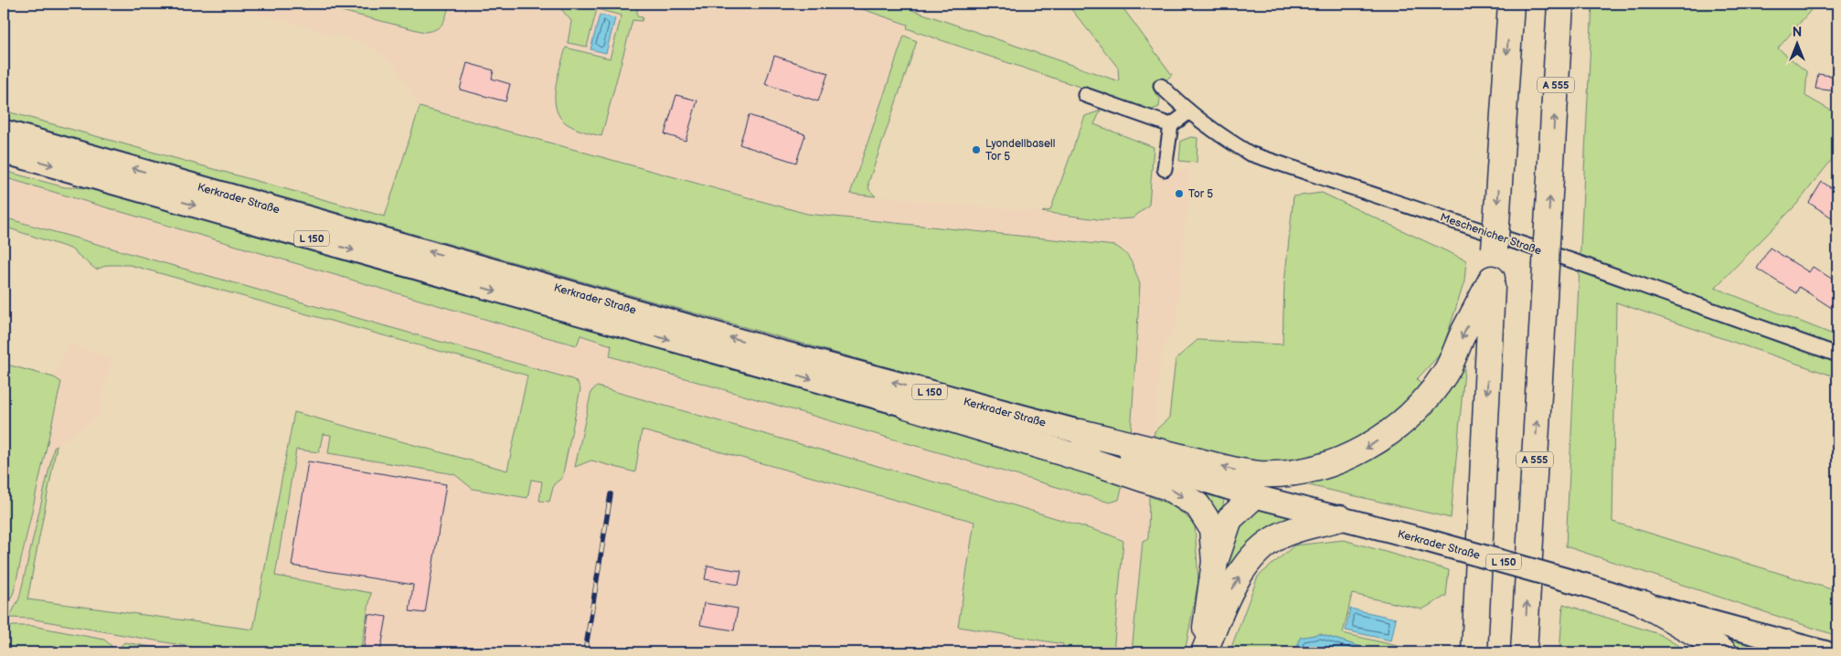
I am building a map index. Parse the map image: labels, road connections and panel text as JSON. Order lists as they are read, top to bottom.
{
  "streets": {
    "highway": ["A 555", "Kerkrader Straße", "L 150"],
    "street": ["Meschenicher Straße"]
  },
  "places": ["Lyondellbasell Tor 5", "Tor 5"],
  "north": "top"
}
